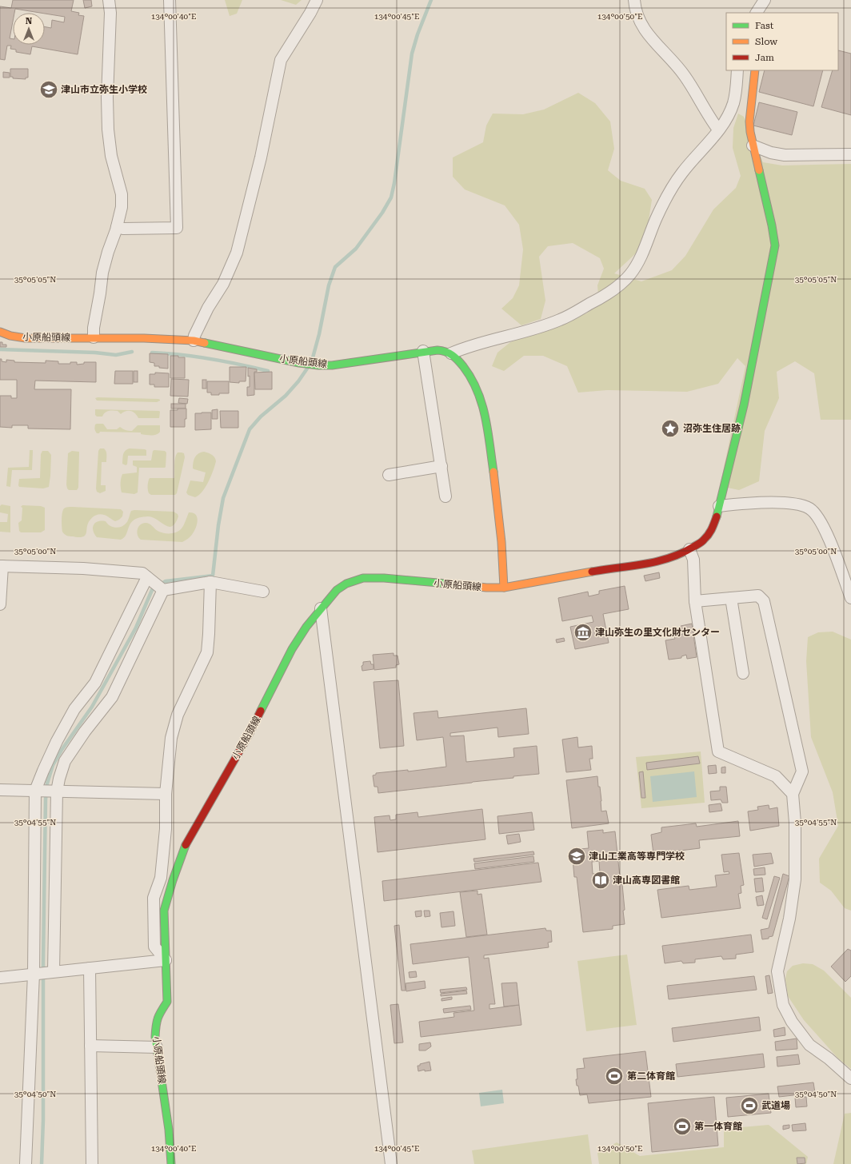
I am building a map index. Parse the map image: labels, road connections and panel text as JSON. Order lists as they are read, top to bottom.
{
  "streets": {
    "main road": ["小原船頭線"]
  },
  "places": {
    "school or university": ["津山市立弥生小学校", "津山工業高等専門学校"],
    "place": ["沼弥生住居跡"],
    "museum": ["津山弥生の里文化財センター"],
    "library": ["津山高専図書館"],
    "sports": ["第二体育館", "武道場", "第一体育館"]
  },
  "legend": ["Fast", "Slow", "Jam"],
  "north": "top",
  "coordinates": [
    "134°00'40\"E",
    "134°00'45\"E",
    "134°00'50\"E",
    "35°05'05\"N",
    "35°05'00\"N",
    "35°04'55\"N",
    "35°04'50\"N"
  ]
}
